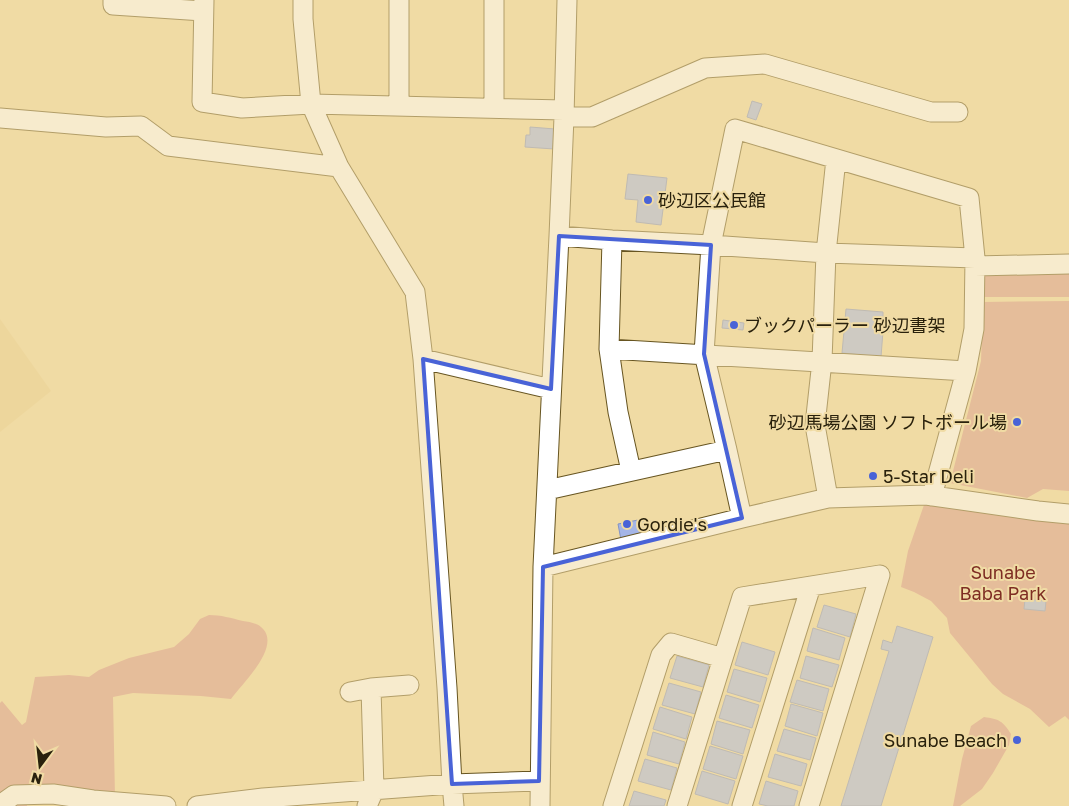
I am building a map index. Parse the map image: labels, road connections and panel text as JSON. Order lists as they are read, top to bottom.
{
  "parks": ["Sunabe Baba Park"],
  "places": [
    "砂辺区公民館",
    "ブックパーラー 砂辺書架",
    "砂辺馬場公園 ソフトボール場",
    "5-Star Deli",
    "Gordie's",
    "Sunabe Beach"
  ],
  "north": "bottom"
}
